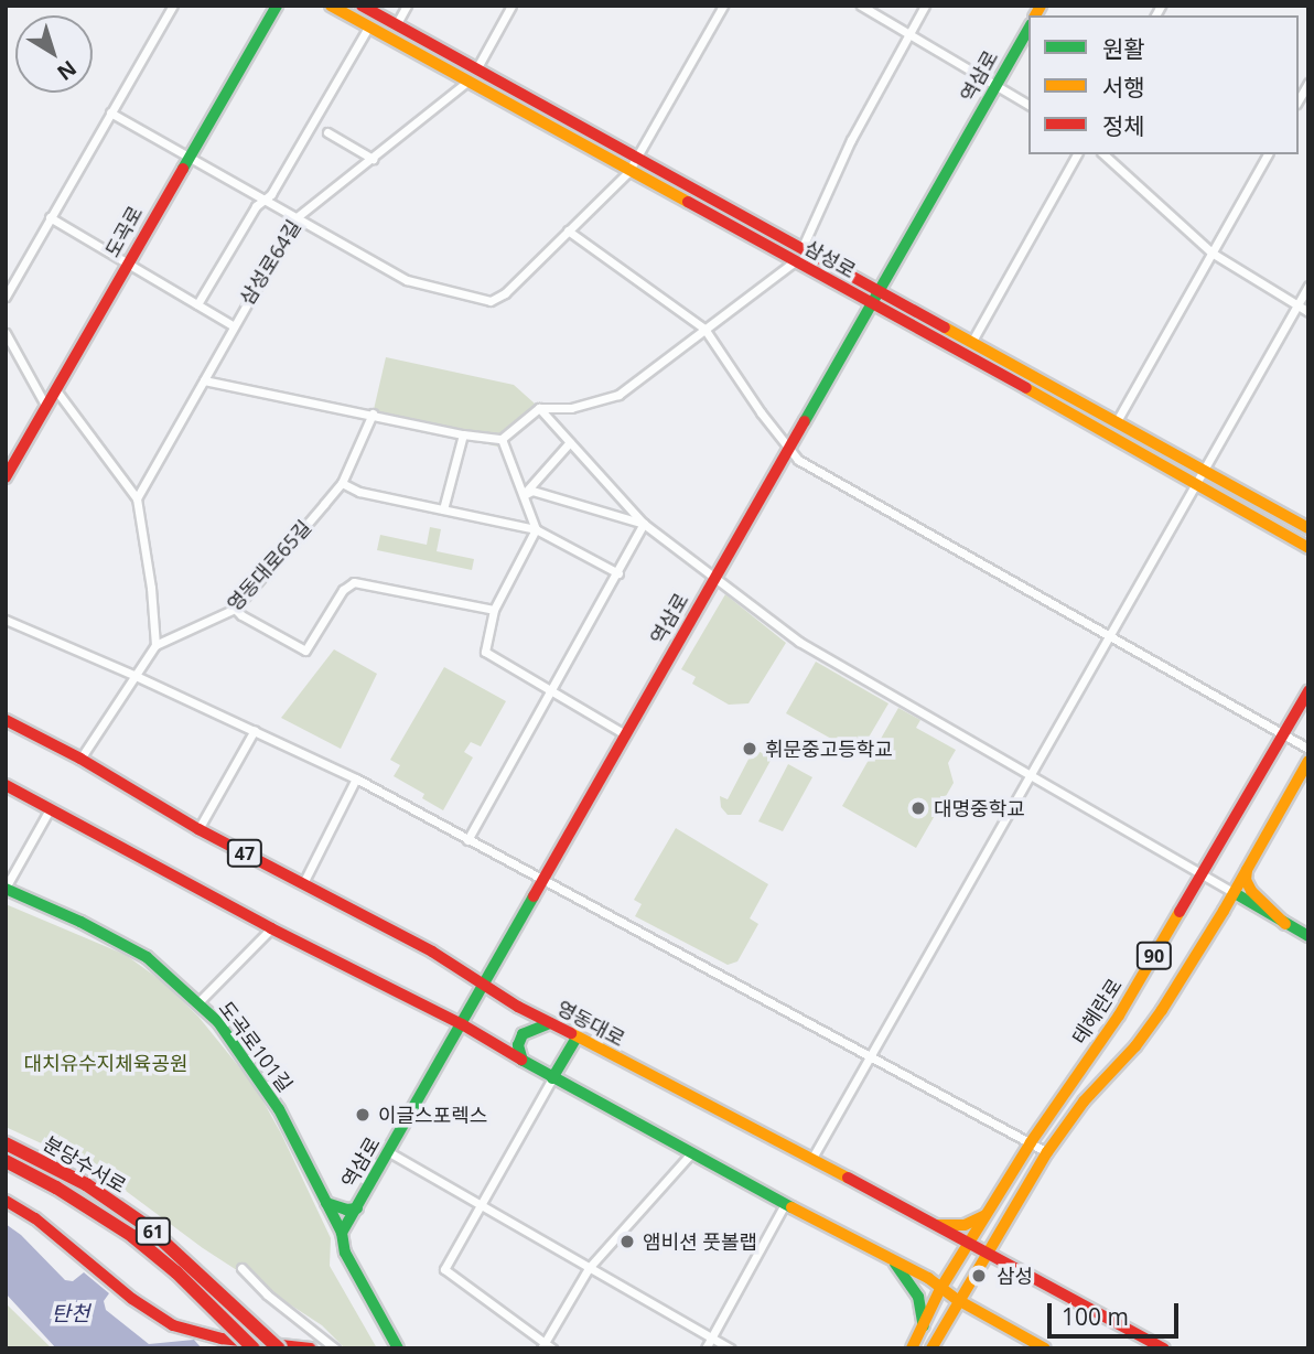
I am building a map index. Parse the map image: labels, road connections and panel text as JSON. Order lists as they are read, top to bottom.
{
  "streets": {
    "main road": [
      "역삼로",
      "도곡로",
      "삼성로",
      "47",
      "90",
      "테헤란로",
      "영동대로",
      "도곡로101길",
      "분당수서로",
      "61"
    ],
    "street": ["삼성로64길", "영동대로65길"]
  },
  "crossings": [
    ["역삼로", "삼성로"],
    ["역삼로", "영동대로"],
    ["역삼로", "도곡로101길"],
    ["삼성로", "삼성로64길"],
    ["영동대로65길", "영동대로"],
    ["90", "영동대로"],
    ["테헤란로", "영동대로"]
  ],
  "water": ["탄천"],
  "parks": ["대치유수지체육공원"],
  "places": [
    "휘문중고등학교",
    "대명중학교",
    "이글스포렉스",
    "앰비션 풋볼랩",
    "삼성"
  ],
  "legend": ["원활", "서행", "정체"],
  "scale_bar": "100 m",
  "north": "bottom right"
}
